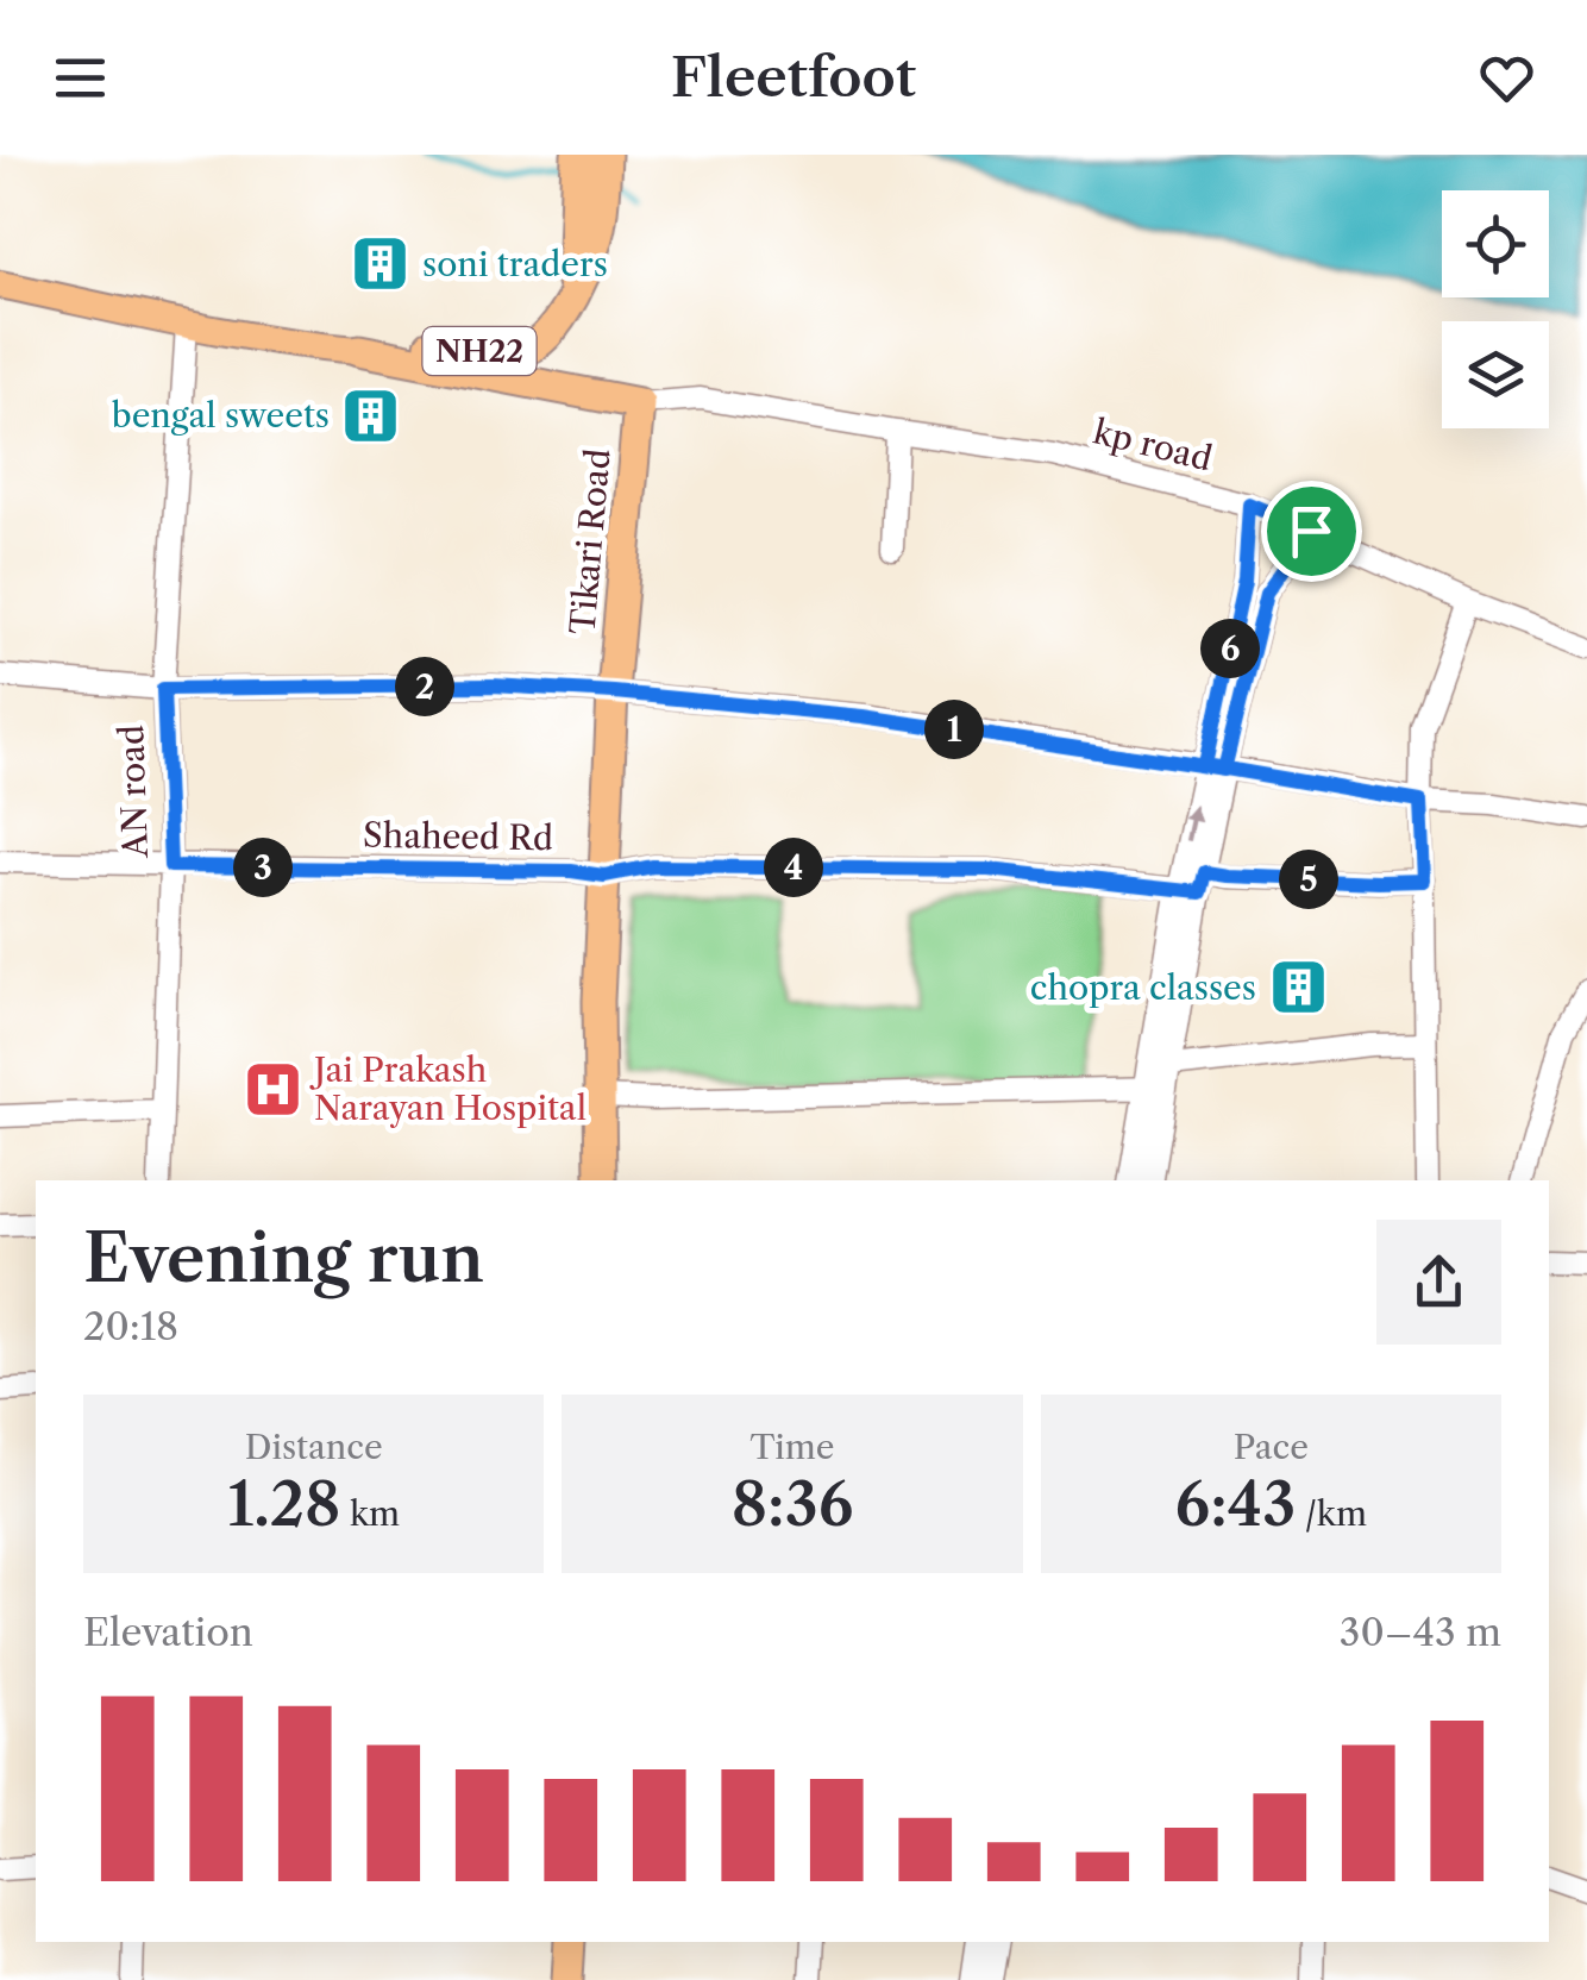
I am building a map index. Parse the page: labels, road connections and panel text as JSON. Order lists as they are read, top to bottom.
{
  "streets": {
    "highway": ["NH22", "Tikari Road"],
    "street": ["kp road", "AN road", "Shaheed Rd"]
  },
  "crossings": [
    ["kp road", "Tikari Road"],
    ["kp road", "Shaheed Rd"],
    ["Tikari Road", "Shaheed Rd"],
    ["AN road", "Shaheed Rd"]
  ],
  "places": {
    "building": ["soni traders", "bengal sweets", "chopra classes"],
    "hospital": ["Jai Prakash Narayan Hospital"]
  },
  "page": {
    "header": "Fleetfoot",
    "pins": [
      "6",
      "2",
      "1",
      "3",
      "4",
      "5"
    ],
    "heading": ["Evening run", "20:18"],
    "stats": [
      ["Distance", "1.28 km"],
      ["Time", "8:36"],
      ["Pace", "6:43 /km"]
    ],
    "chart": ["Elevation", "30–43 m"]
  }
}
